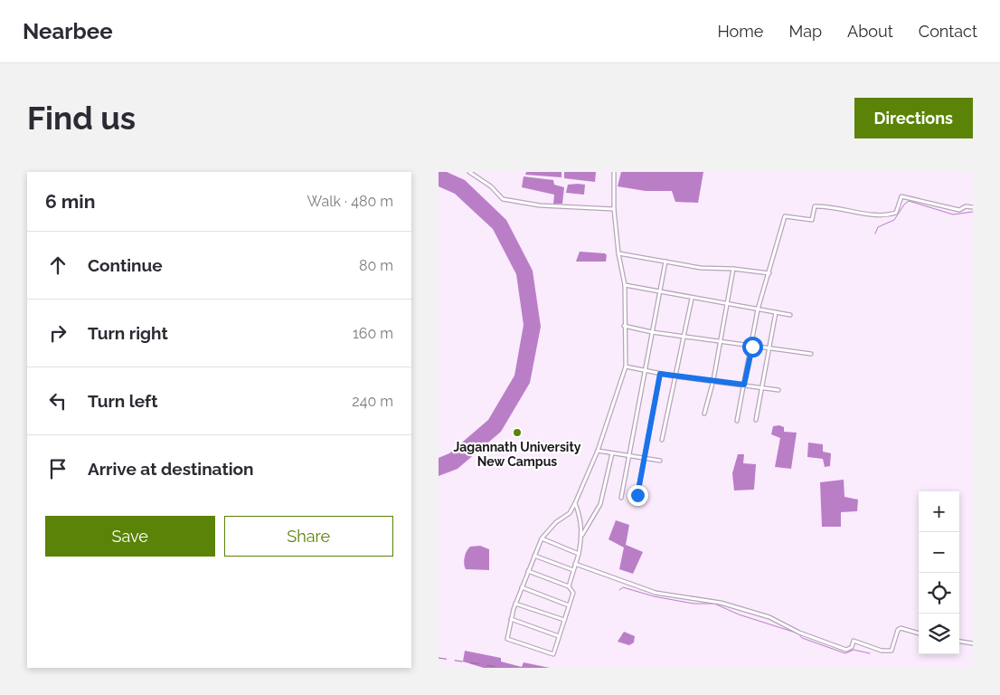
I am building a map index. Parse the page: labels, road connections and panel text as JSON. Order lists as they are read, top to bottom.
{
  "places": ["Jagannath University New Campus"],
  "page": {
    "header": "Nearbee",
    "nav": [
      "Home",
      "Map",
      "About",
      "Contact"
    ],
    "buttons": [
      "Directions",
      ["Save", "Share"]
    ],
    "title": "Find us",
    "heading": ["6 min", "Walk · 480 m"],
    "list": [
      ["Continue", "80 m"],
      ["Turn right", "160 m"],
      ["Turn left", "240 m"],
      "Arrive at destination"
    ],
    "map_buttons": ["+", "−"]
  }
}
